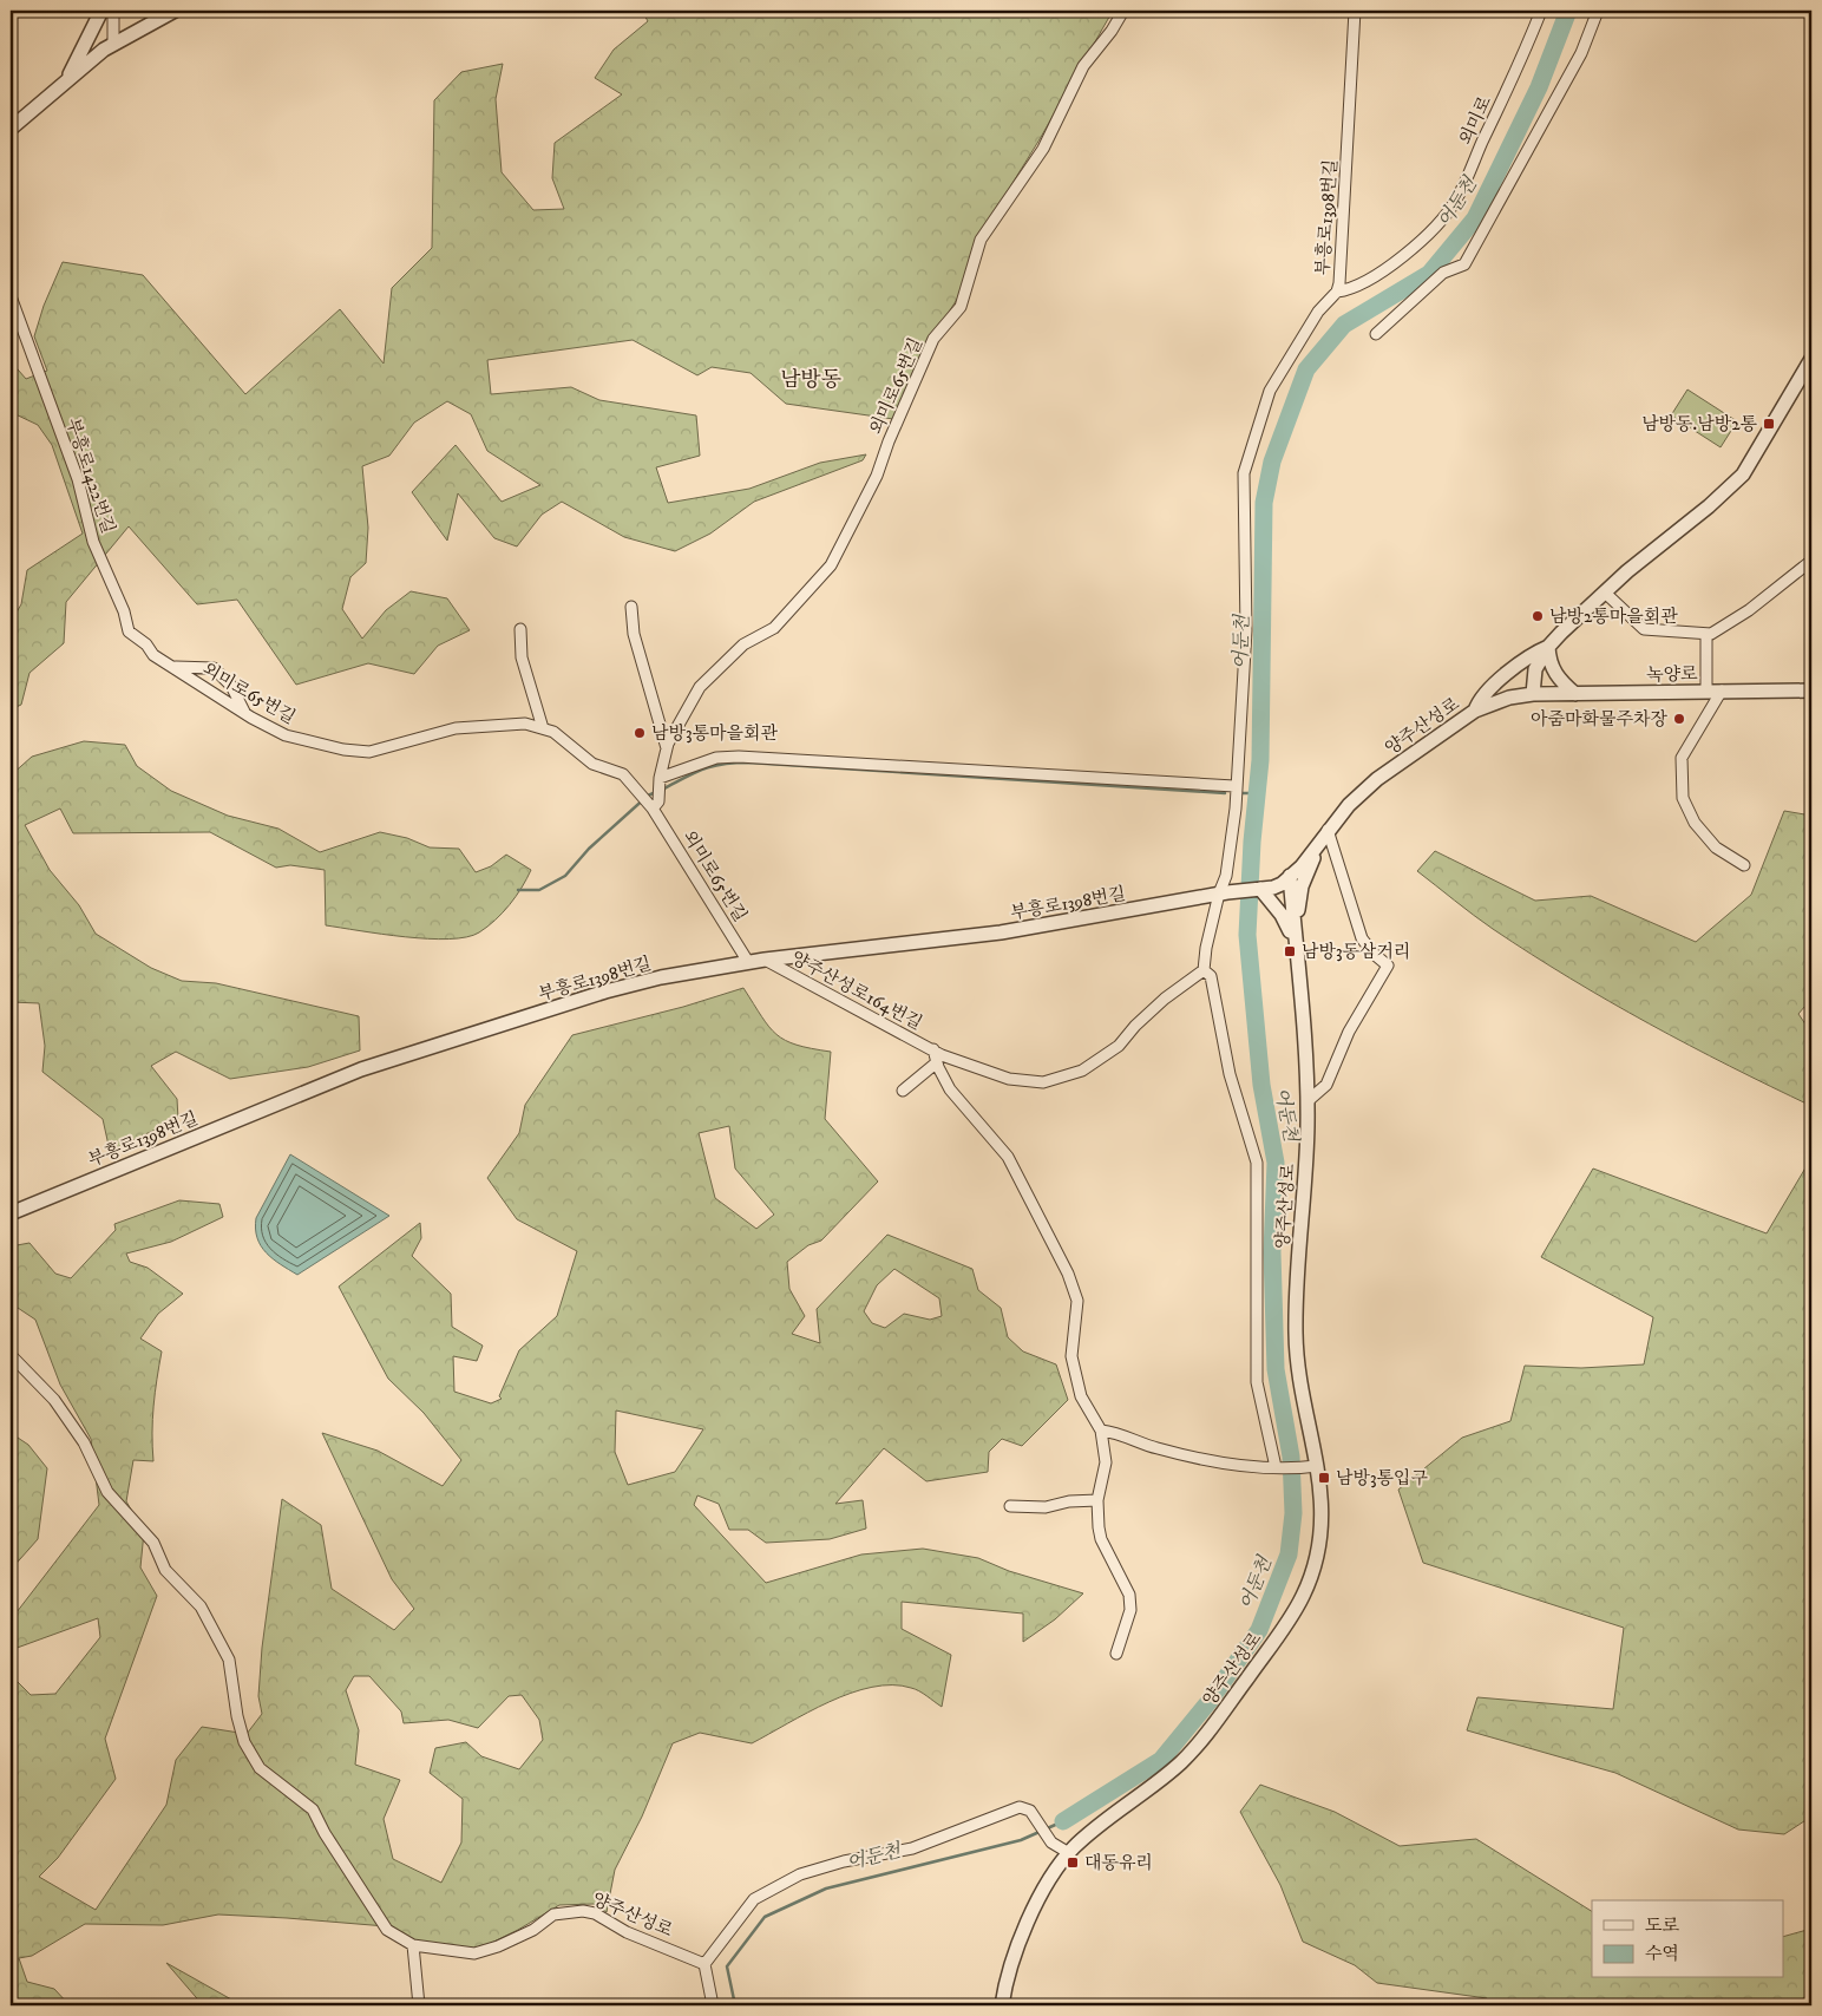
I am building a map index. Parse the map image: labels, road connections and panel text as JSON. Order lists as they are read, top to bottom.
{
  "streets": {
    "street": [
      "외미로",
      "부흥로1398번길",
      "외미로65번길",
      "부흥로1422번길",
      "녹양로",
      "양주산성로",
      "양주산성로164번길"
    ]
  },
  "crossings": [
    ["외미로", "부흥로1398번길"],
    ["부흥로1398번길", "외미로65번길"],
    ["부흥로1398번길", "양주산성로"],
    ["부흥로1398번길", "양주산성로164번길"],
    ["외미로65번길", "부흥로1422번길"],
    ["녹양로", "양주산성로"]
  ],
  "districts": ["남방동"],
  "water": ["어둔천"],
  "places": {
    "transit": [
      "남방동.남방2통",
      "남방3동삼거리",
      "남방3통입구",
      "대동유리"
    ],
    "other": ["남방2통마을회관", "아줌마화물주차장", "남방3통마을회관"]
  },
  "legend": ["도로", "수역"]
}
